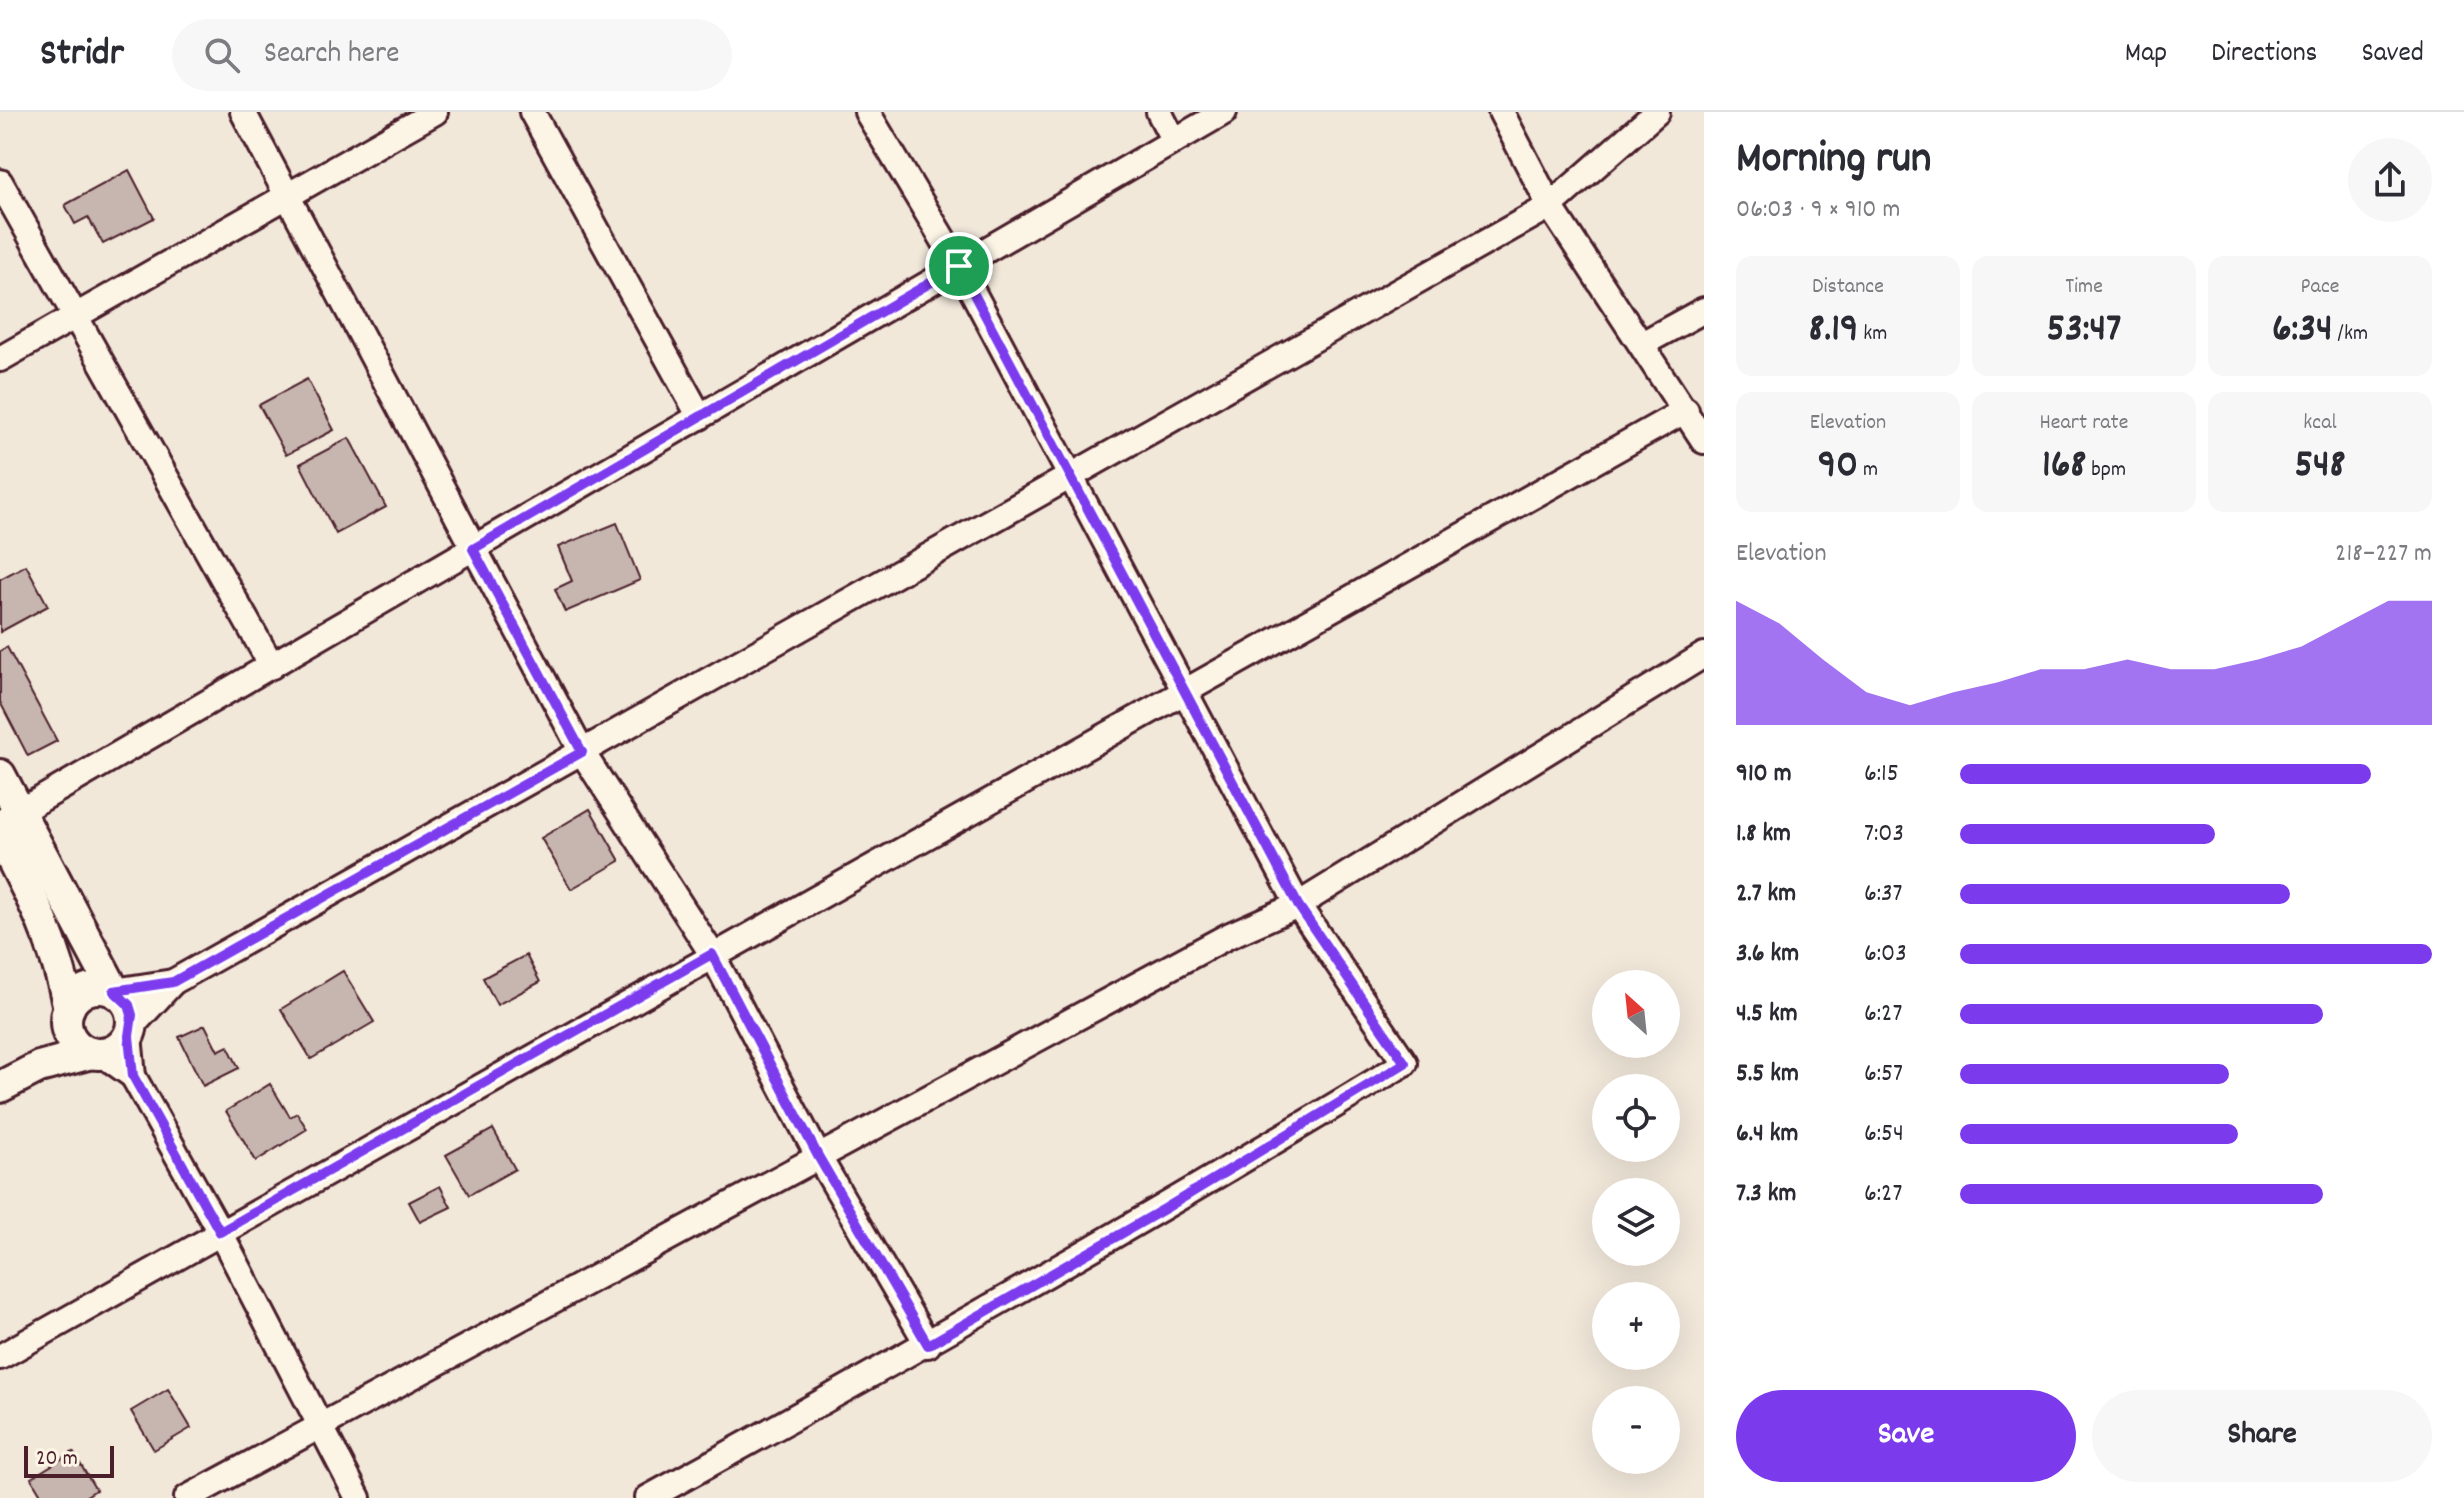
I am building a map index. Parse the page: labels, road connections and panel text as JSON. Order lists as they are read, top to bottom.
{
  "scale_bar": "20 m",
  "north": "top left",
  "page": {
    "header": "Stridr",
    "search": "Search here",
    "nav": ["Map", "Directions", "Saved"],
    "heading": ["Morning run", "06:03 · 9 × 910 m"],
    "stats": [
      ["Distance", "8.19 km"],
      ["Time", "53:47"],
      ["Pace", "6:34 /km"],
      ["Elevation", "90 m"],
      ["Heart rate", "168 bpm"],
      ["kcal", "548"]
    ],
    "chart": ["Elevation", "218–227 m"],
    "list": [
      {
        "name": "910 m",
        "note": "6:15"
      },
      {
        "name": "1.8 km",
        "note": "7:03"
      },
      {
        "name": "2.7 km",
        "note": "6:37"
      },
      {
        "name": "3.6 km",
        "note": "6:03"
      },
      {
        "name": "4.5 km",
        "note": "6:27"
      },
      {
        "name": "5.5 km",
        "note": "6:57"
      },
      {
        "name": "6.4 km",
        "note": "6:54"
      },
      {
        "name": "7.3 km",
        "note": "6:27"
      }
    ],
    "map_buttons": ["+", "−"],
    "buttons": ["Save", "Share"],
    "scale": "20 m"
  }
}
